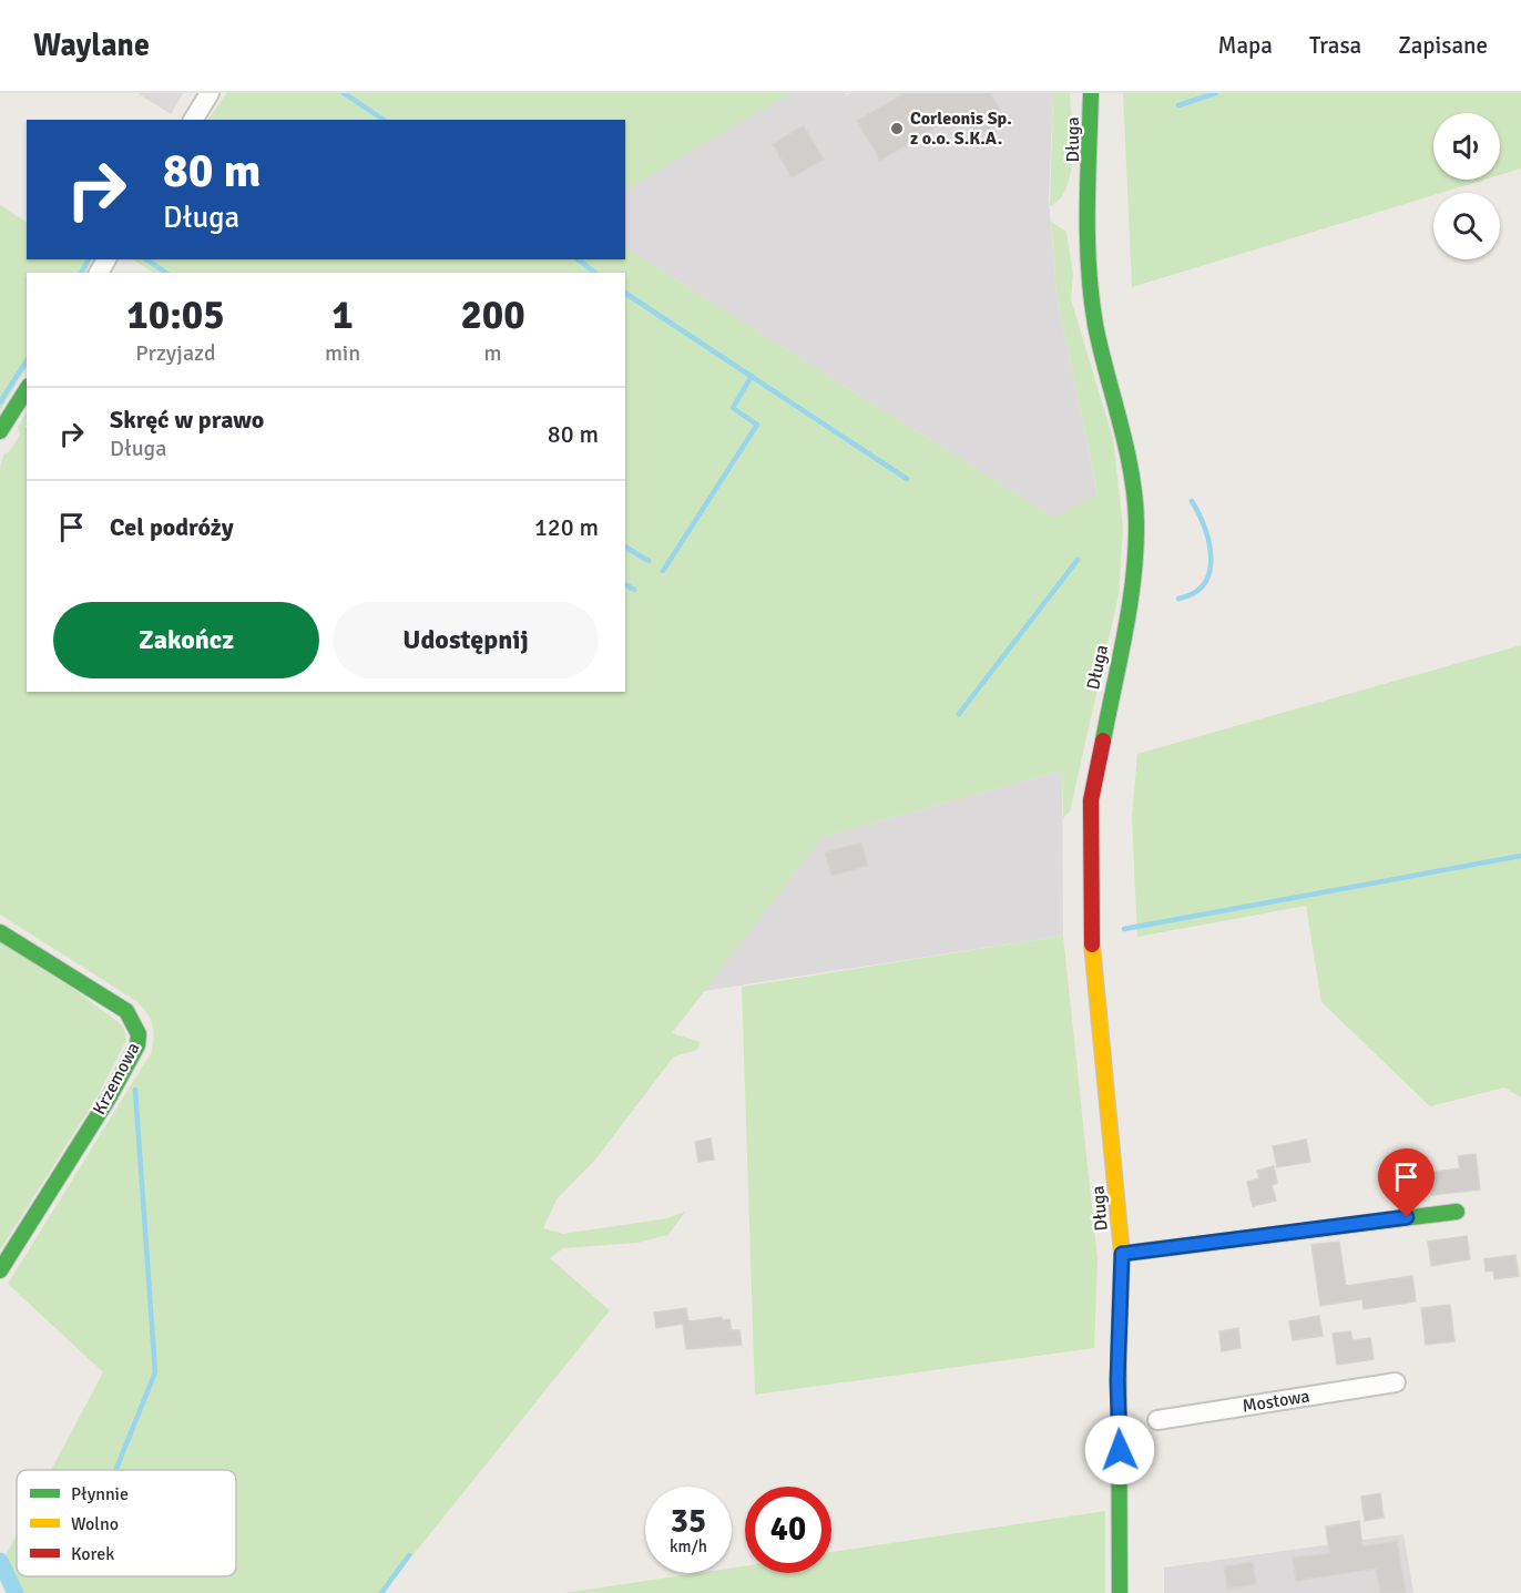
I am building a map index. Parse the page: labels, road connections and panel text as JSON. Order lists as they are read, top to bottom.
{
  "streets": {
    "street": ["Długa", "Krzemowa", "Mostowa"]
  },
  "places": ["Corleonis Sp. z o.o. S.K.A."],
  "legend": ["Płynnie", "Wolno", "Korek"],
  "page": {
    "header": "Waylane",
    "nav": ["Mapa", "Trasa", "Zapisane"],
    "turn": ["80 m", "Długa"],
    "eta": [
      "10:05",
      "Przyjazd",
      "1",
      "min",
      "200",
      "m"
    ],
    "list": [
      {
        "name": "Skręć w prawo",
        "note": "Długa",
        "value": "80 m"
      },
      {
        "name": "Cel podróży",
        "value": "120 m"
      }
    ],
    "buttons": ["Zakończ", "Udostępnij"],
    "speed": "35 km/h",
    "limit": "40"
  }
}
